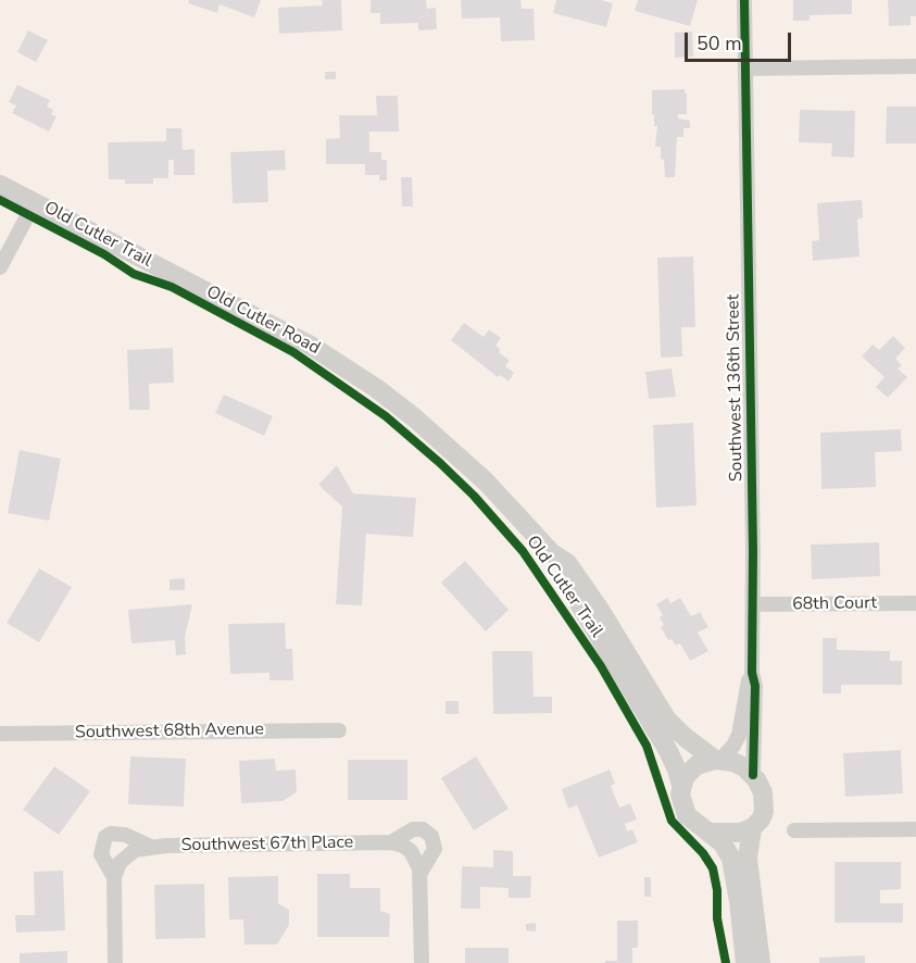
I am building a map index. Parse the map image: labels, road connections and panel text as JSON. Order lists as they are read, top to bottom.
{
  "streets": {
    "main road": ["Old Cutler Road"],
    "street": [
      "Southwest 136th Street",
      "68th Court",
      "Southwest 68th Avenue",
      "Southwest 67th Place"
    ],
    "cycle path": ["Old Cutler Trail"]
  },
  "crossings": [
    ["Southwest 136th Street", "68th Court"]
  ],
  "scale_bar": "50 m"
}
